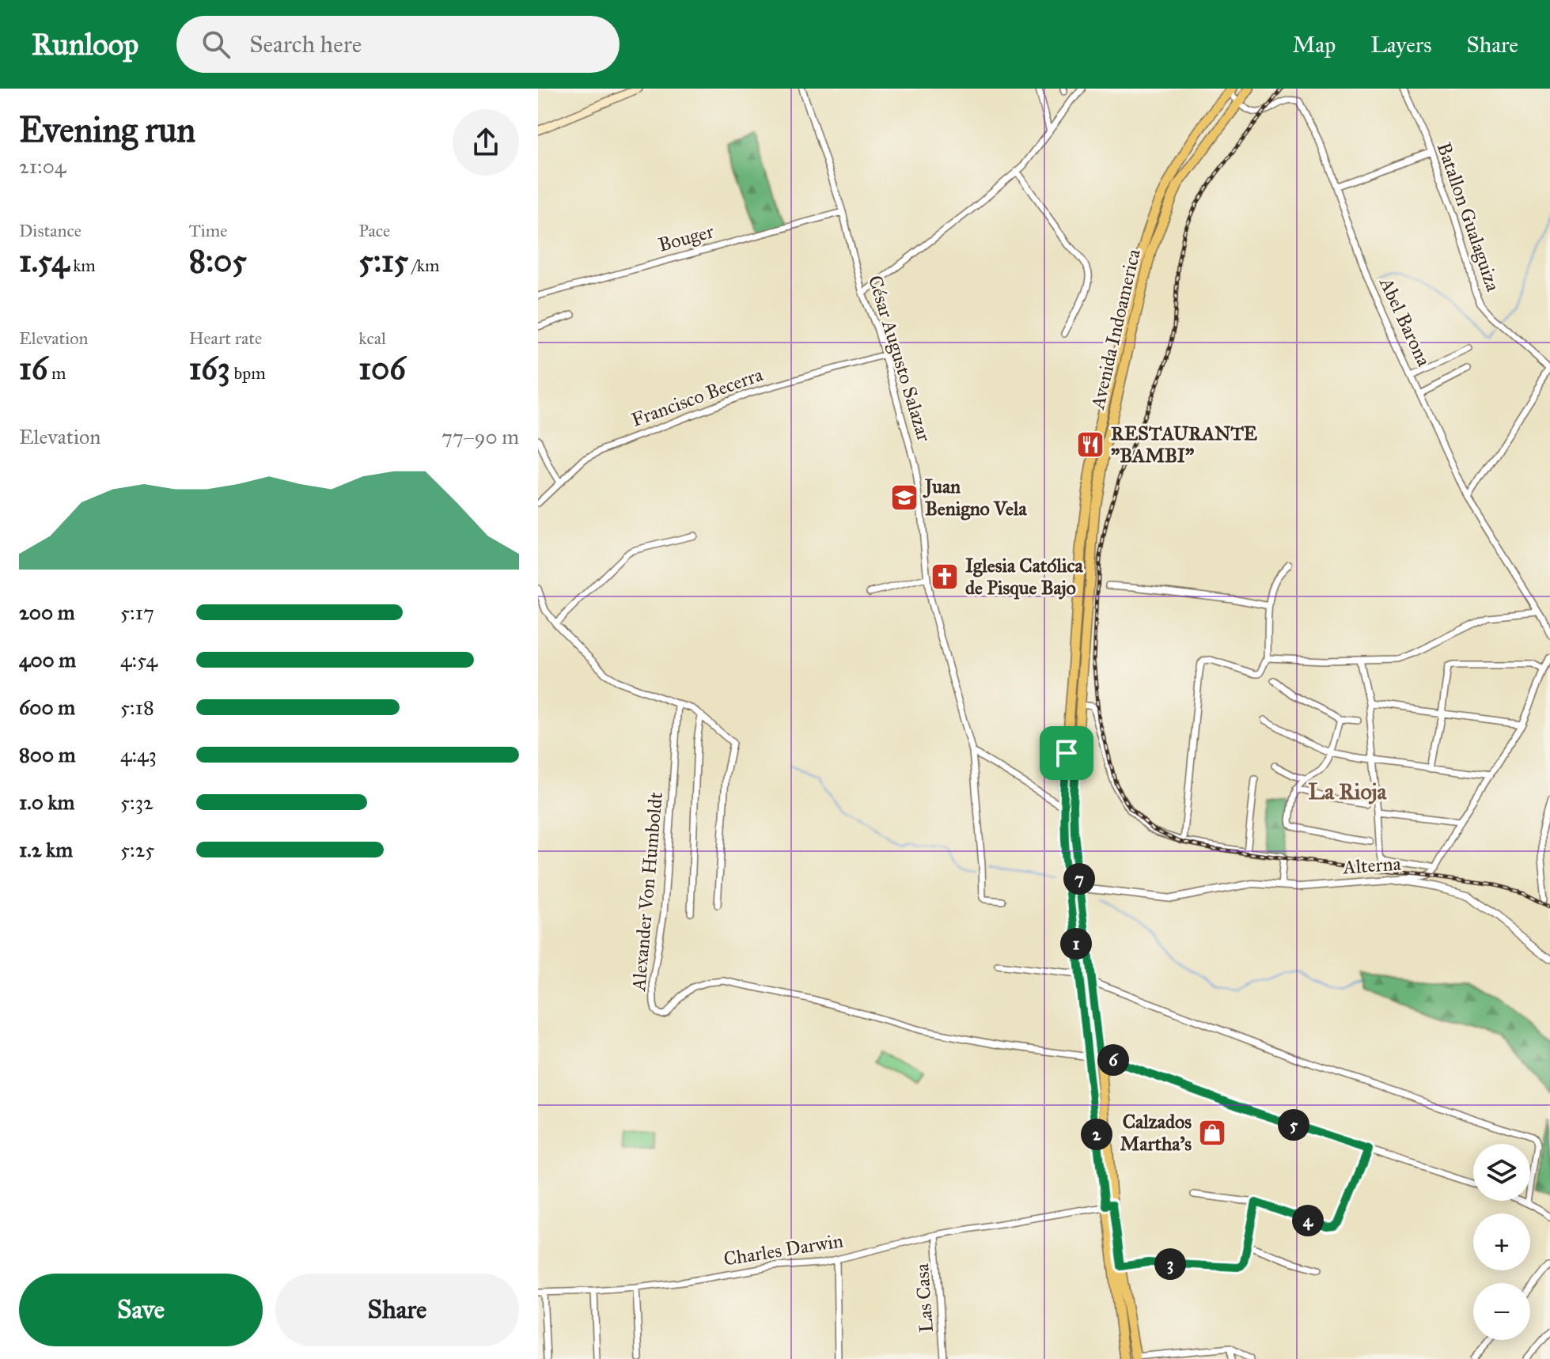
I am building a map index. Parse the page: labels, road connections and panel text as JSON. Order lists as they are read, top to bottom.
{
  "streets": {
    "main road": ["Avenida Indoamerica"],
    "street": [
      "Batallon Gualaguiza",
      "Bouger",
      "Abel Barona",
      "César Augusto Salazar",
      "Francisco Becerra",
      "Alterna",
      "Alexander Von Humboldt",
      "Charles Darwin",
      "Las Casa"
    ]
  },
  "crossings": [
    ["Bouger", "César Augusto Salazar"],
    ["Abel Barona", "Avenida Indoamerica"],
    ["Avenida Indoamerica", "Alterna"],
    ["Avenida Indoamerica", "Alexander Von Humboldt"],
    ["Avenida Indoamerica", "Charles Darwin"],
    ["César Augusto Salazar", "Francisco Becerra"],
    ["Charles Darwin", "Las Casa"]
  ],
  "districts": ["La Rioja"],
  "places": {
    "restaurant": ["RESTAURANTE \"BAMBI\""],
    "school or university": ["Juan Benigno Vela"],
    "church": ["Iglesia Católica de Pisque Bajo"],
    "shop": ["Calzados Martha’s"]
  },
  "page": {
    "header": "Runloop",
    "search": "Search here",
    "nav": ["Map", "Layers", "Share"],
    "heading": ["Evening run", "21:04"],
    "stats": [
      ["Distance", "1.54 km"],
      ["Time", "8:05"],
      ["Pace", "5:15 /km"],
      ["Elevation", "16 m"],
      ["Heart rate", "163 bpm"],
      ["kcal", "106"]
    ],
    "chart": ["Elevation", "77–90 m"],
    "list": [
      {
        "name": "200 m",
        "note": "5:17"
      },
      {
        "name": "400 m",
        "note": "4:54"
      },
      {
        "name": "600 m",
        "note": "5:18"
      },
      {
        "name": "800 m",
        "note": "4:43"
      },
      {
        "name": "1.0 km",
        "note": "5:32"
      },
      {
        "name": "1.2 km",
        "note": "5:25"
      }
    ],
    "pins": [
      "7",
      "1",
      "6",
      "5",
      "2",
      "4",
      "3"
    ],
    "map_buttons": ["+", "−"],
    "buttons": ["Save", "Share"]
  }
}
